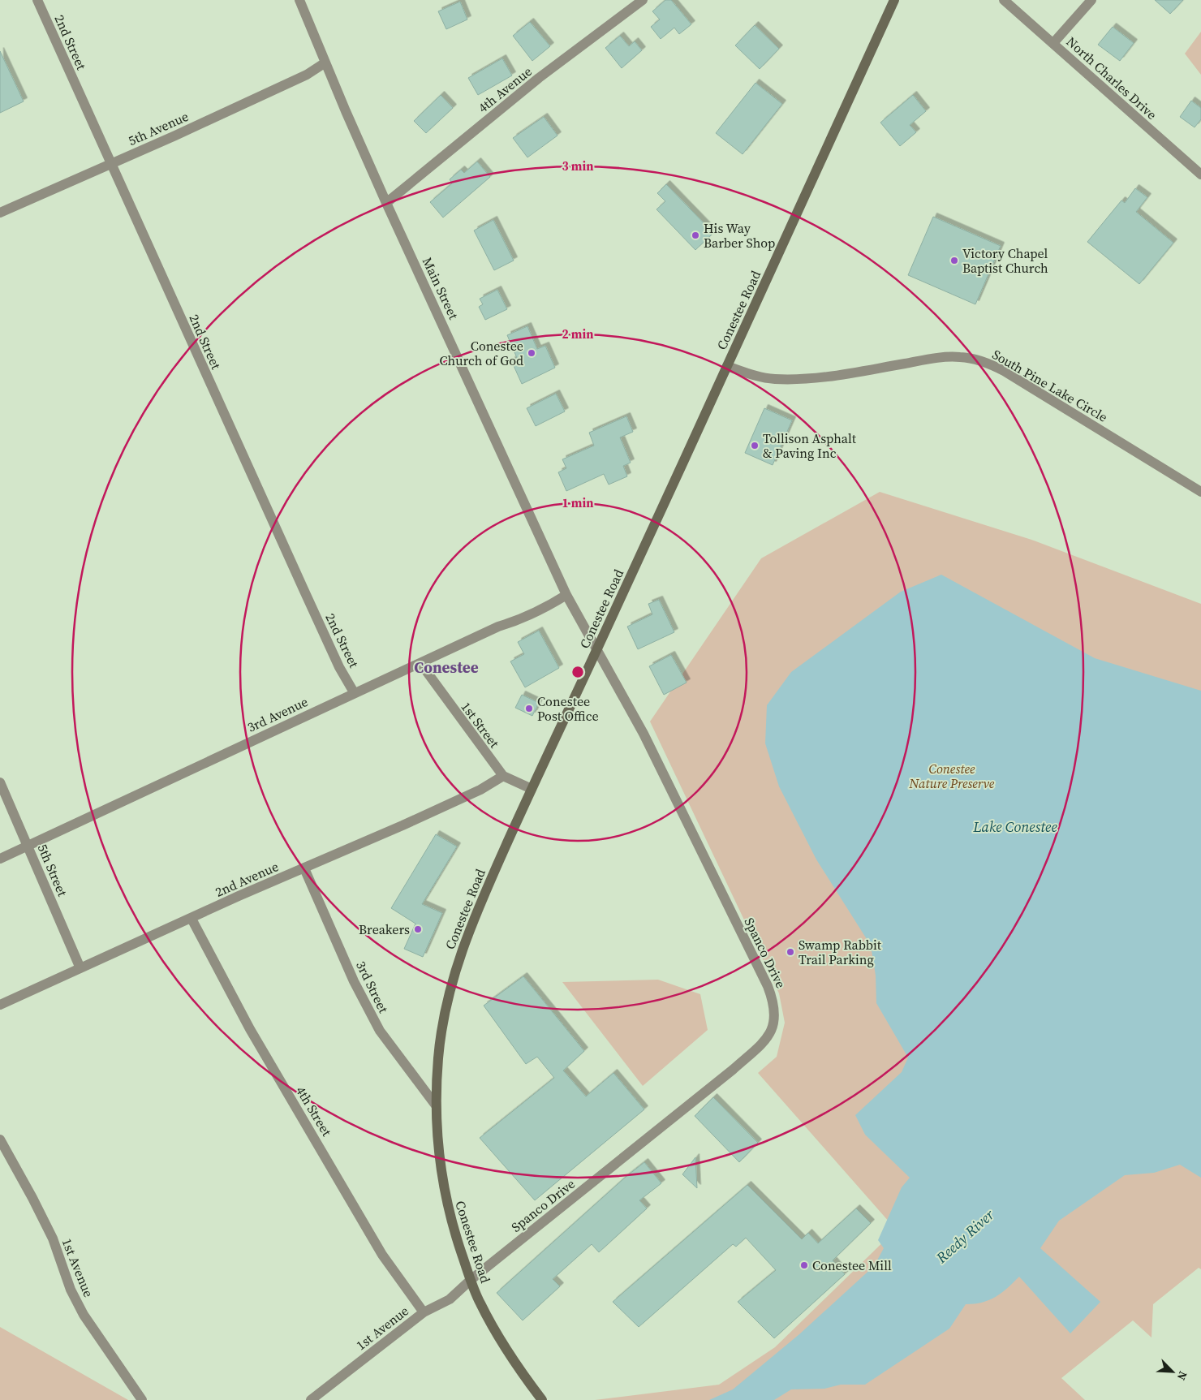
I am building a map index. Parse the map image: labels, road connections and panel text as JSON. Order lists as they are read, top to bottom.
{
  "streets": {
    "main road": ["Conestee Road"],
    "street": [
      "2nd Street",
      "North Charles Drive",
      "4th Avenue",
      "5th Avenue",
      "Main Street",
      "South Pine Lake Circle",
      "3rd Avenue",
      "1st Street",
      "5th Street",
      "2nd Avenue",
      "Spanco Drive",
      "3rd Street",
      "4th Street",
      "1st Avenue"
    ]
  },
  "crossings": [
    ["2nd Street", "5th Avenue"],
    ["2nd Street", "3rd Avenue"],
    ["4th Avenue", "Main Street"],
    ["5th Avenue", "Main Street"],
    ["Main Street", "Conestee Road"],
    ["Main Street", "3rd Avenue"],
    ["Main Street", "Spanco Drive"],
    ["Conestee Road", "South Pine Lake Circle"],
    ["Conestee Road", "1st Street"],
    ["Conestee Road", "Spanco Drive"],
    ["Conestee Road", "3rd Street"],
    ["Conestee Road", "1st Avenue"],
    ["3rd Avenue", "1st Street"],
    ["3rd Avenue", "5th Street"],
    ["1st Street", "2nd Avenue"],
    ["5th Street", "2nd Avenue"],
    ["2nd Avenue", "3rd Street"],
    ["2nd Avenue", "4th Street"],
    ["Spanco Drive", "1st Avenue"],
    ["4th Street", "1st Avenue"]
  ],
  "districts": ["Conestee"],
  "water": ["Lake Conestee", "Reedy River"],
  "parks": ["Conestee Nature Preserve"],
  "places": [
    "His Way Barber Shop",
    "Victory Chapel Baptist Church",
    "Conestee Church of God",
    "Tollison Asphalt & Paving Inc",
    "Conestee Post Office",
    "Breakers",
    "Swamp Rabbit Trail Parking",
    "Conestee Mill"
  ],
  "north": "bottom right",
  "rings": ["3 min", "2 min", "1 min"]
}
